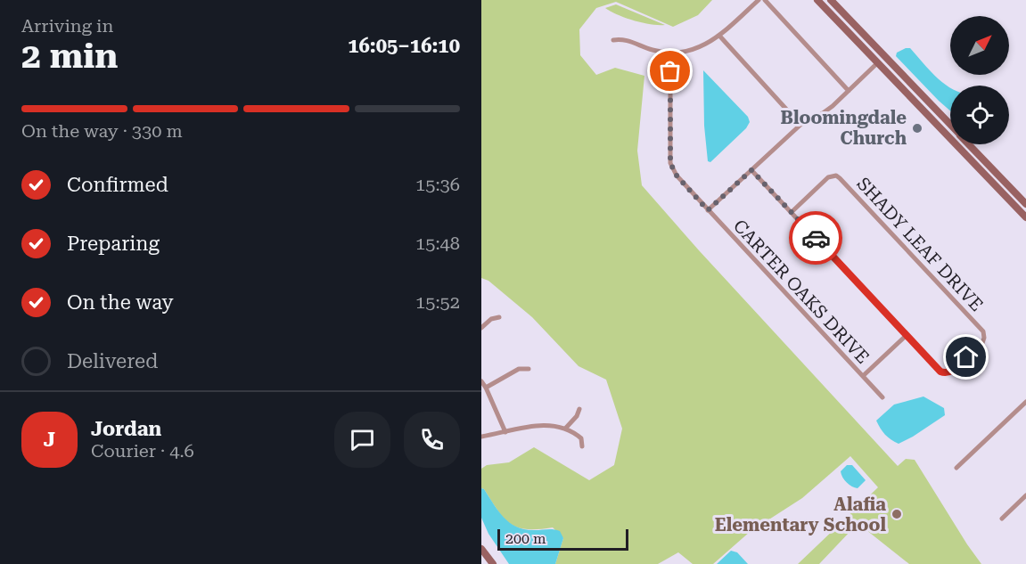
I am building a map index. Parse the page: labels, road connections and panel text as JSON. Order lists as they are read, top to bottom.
{
  "streets": {
    "street": ["SHADY LEAF DRIVE", "CARTER OAKS DRIVE"]
  },
  "places": ["Bloomingdale Church", "Alafia Elementary School"],
  "scale_bar": "200 m",
  "north": "top right",
  "page": {
    "heading": ["2 min", "Arriving in", "16:05–16:10"],
    "panel": ["Jordan", "Courier · 4.6"],
    "bar": "On the way · 330 m",
    "list": [
      ["Confirmed", "15:36"],
      ["Preparing", "15:48"],
      ["On the way", "15:52"],
      "Delivered"
    ],
    "round": "J",
    "scale": "200 m"
  }
}
